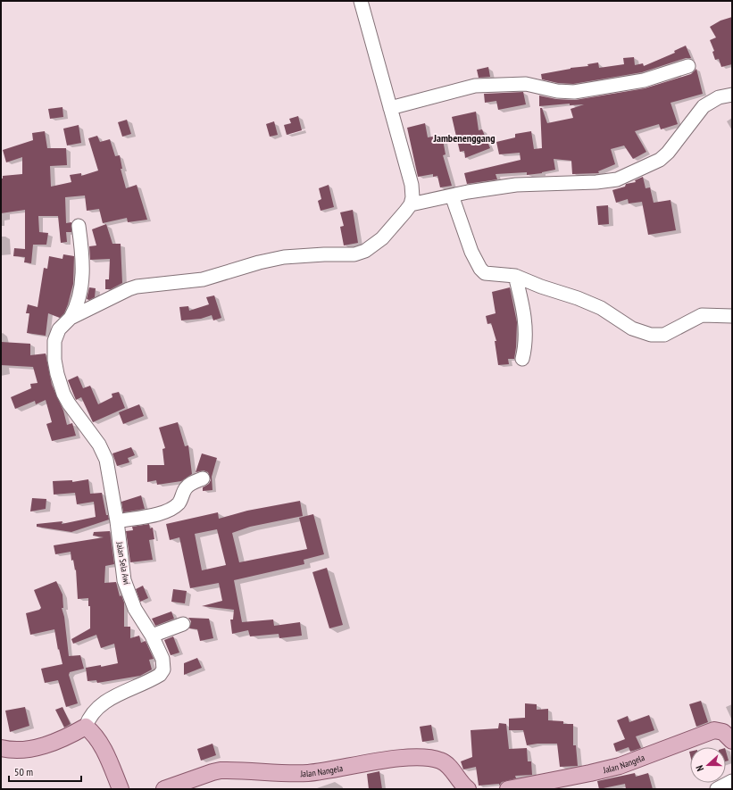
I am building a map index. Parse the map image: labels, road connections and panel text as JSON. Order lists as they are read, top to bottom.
{
  "streets": {
    "main road": ["Jalan Nangela"],
    "street": ["Jalan Sela Awi"]
  },
  "districts": ["Jambenenggang"],
  "scale_bar": "50 m",
  "north": "left"
}
